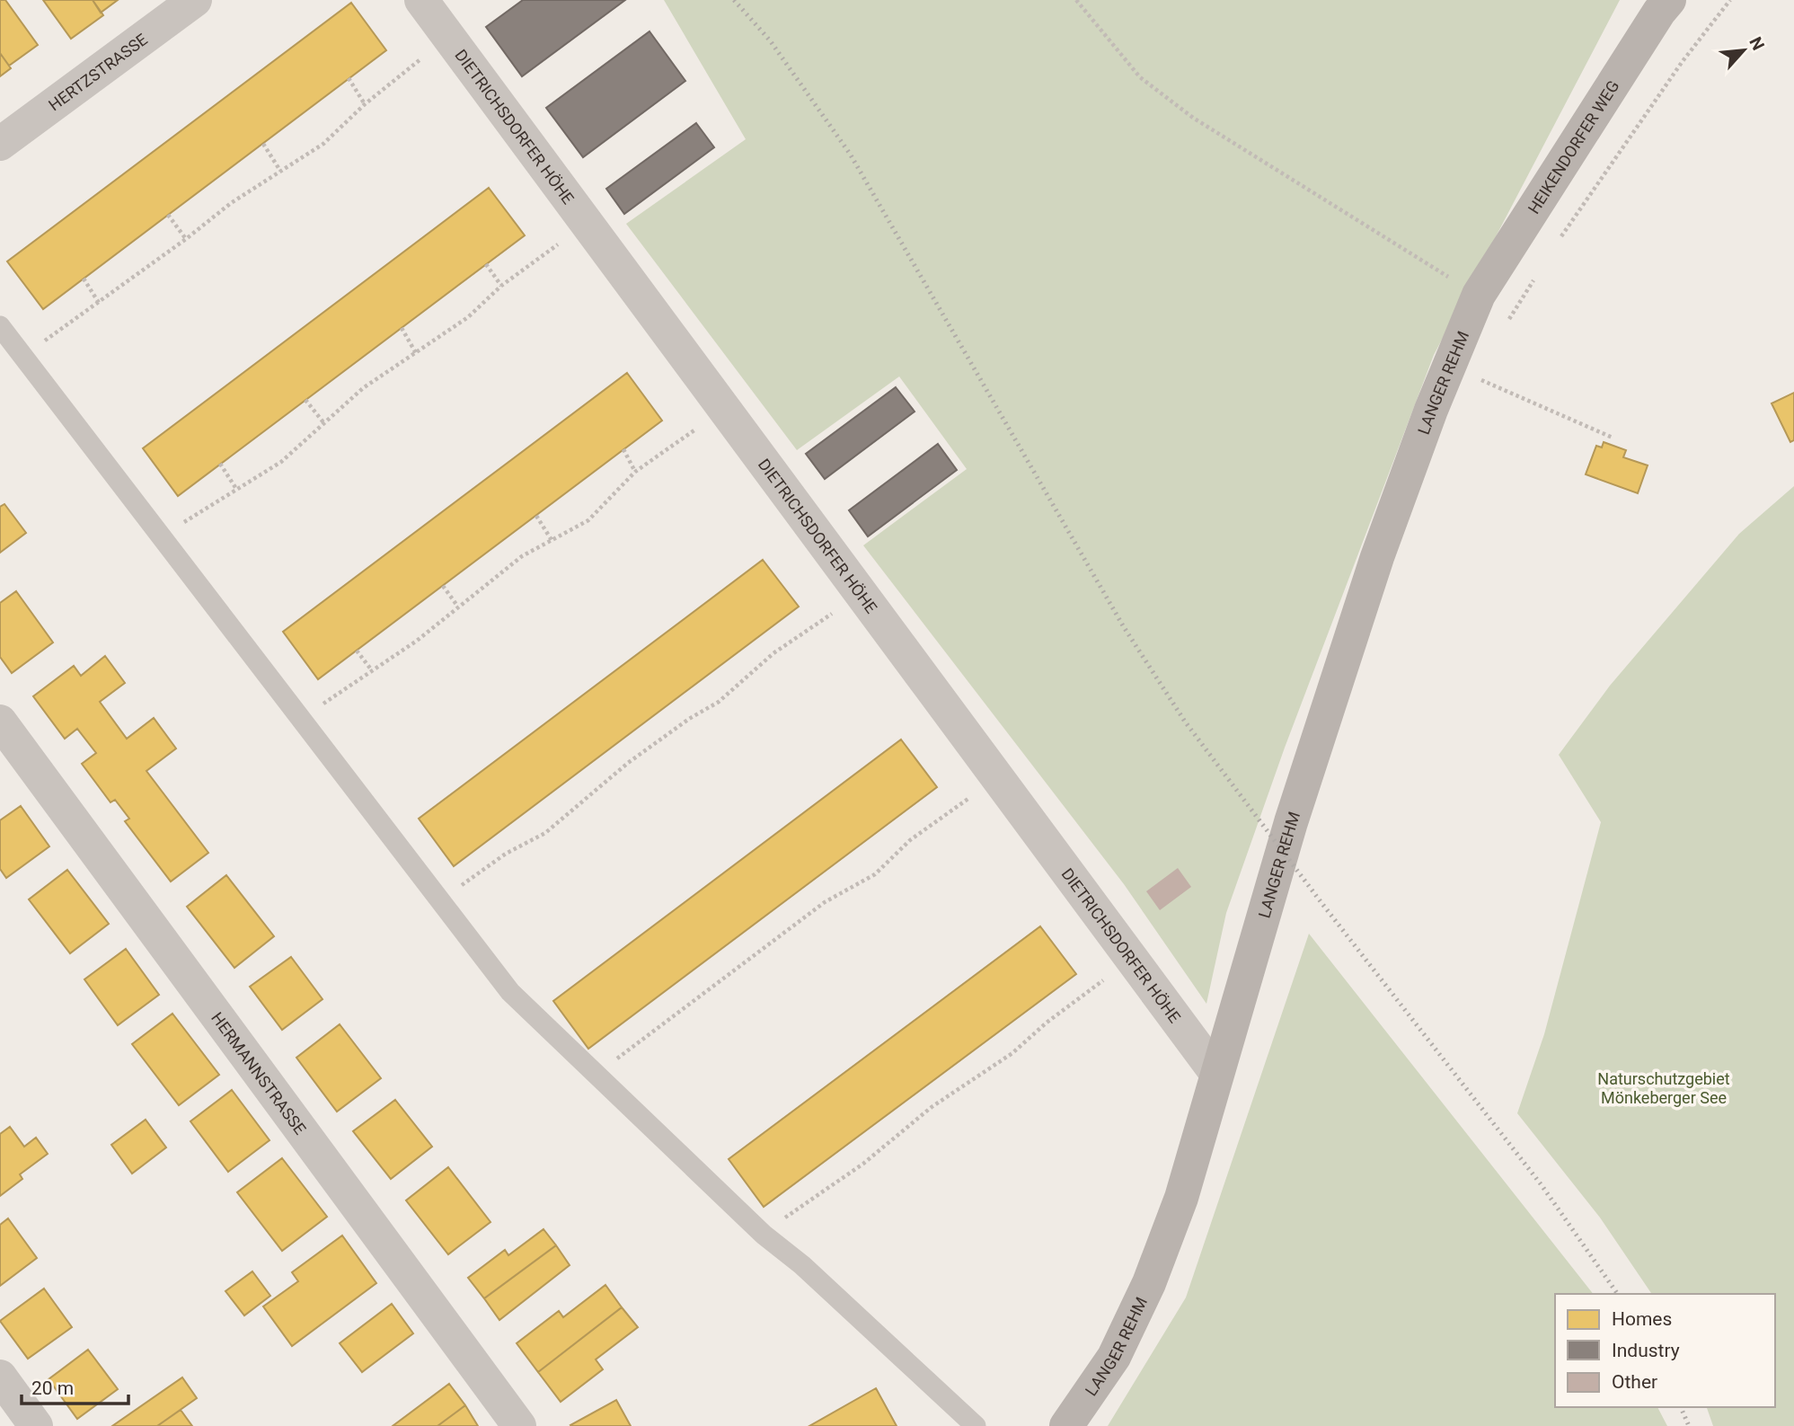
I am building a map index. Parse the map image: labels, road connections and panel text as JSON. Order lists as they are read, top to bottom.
{
  "streets": {
    "street": [
      "HERTZSTRASSE",
      "DIETRICHSDORFER HÖHE",
      "HEIKENDORFER WEG",
      "LANGER REHM",
      "HERMANNSTRASSE"
    ]
  },
  "crossings": [
    ["DIETRICHSDORFER HÖHE", "LANGER REHM"],
    ["HEIKENDORFER WEG", "LANGER REHM"]
  ],
  "parks": ["Naturschutzgebiet Mönkeberger See"],
  "legend": ["Homes", "Industry", "Other"],
  "scale_bar": "20 m",
  "north": "top right"
}
